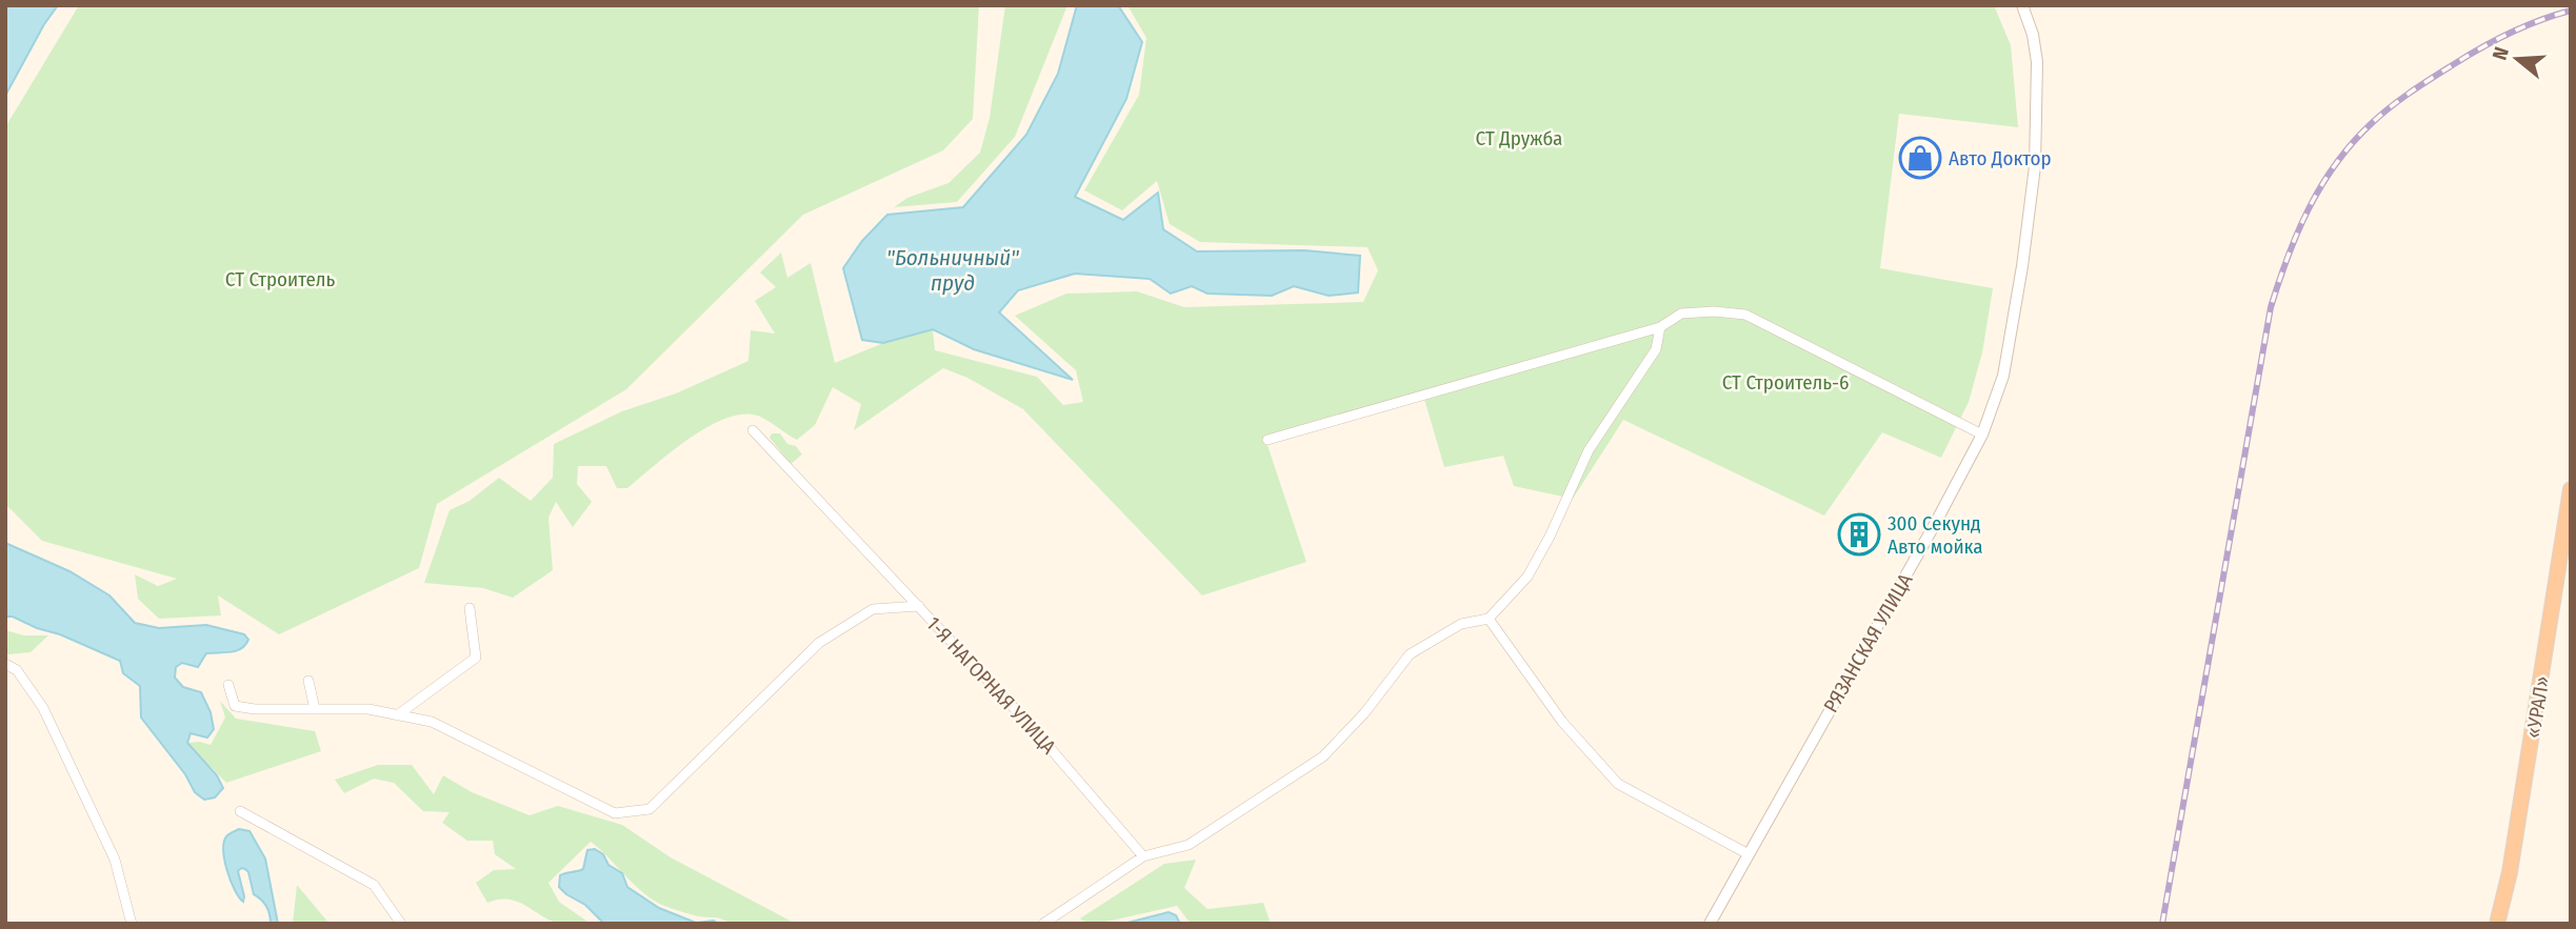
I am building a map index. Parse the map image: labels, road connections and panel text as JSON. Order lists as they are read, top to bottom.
{
  "streets": {
    "highway": ["«УРАЛ»"],
    "street": ["РЯЗАНСКАЯ УЛИЦА", "1-Я НАГОРНАЯ УЛИЦА"]
  },
  "water": ["\"Больничный\" пруд"],
  "parks": ["СТ Дружба", "СТ Строитель", "СТ Строитель-6"],
  "places": {
    "shop": ["Авто Доктор"],
    "building": ["300 Секунд Авто мойка"]
  },
  "north": "left"
}
